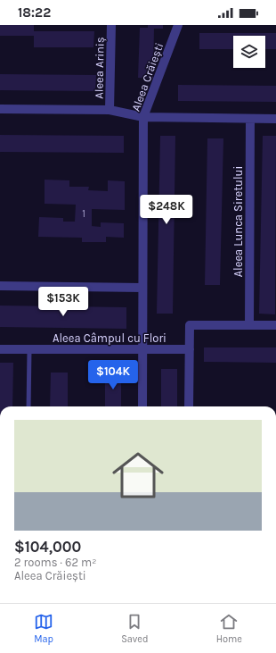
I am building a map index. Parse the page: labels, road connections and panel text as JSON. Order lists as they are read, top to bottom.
{
  "streets": {
    "street": [
      "Aleea Ariniș",
      "Aleea Crăiești",
      "Aleea Lunca Siretului",
      "Aleea Câmpul cu Flori"
    ]
  },
  "crossings": [
    ["Aleea Crăiești", "Aleea Câmpul cu Flori"]
  ],
  "house_numbers": ["1"],
  "page": {
    "status": "18:22",
    "price": ["$248K", "$153K", "$104K"],
    "list": [
      {
        "name": "$104,000",
        "note": "2 rooms · 62 m² · Aleea Crăiești"
      }
    ],
    "tabs": ["Map", "Saved", "Home"]
  }
}
